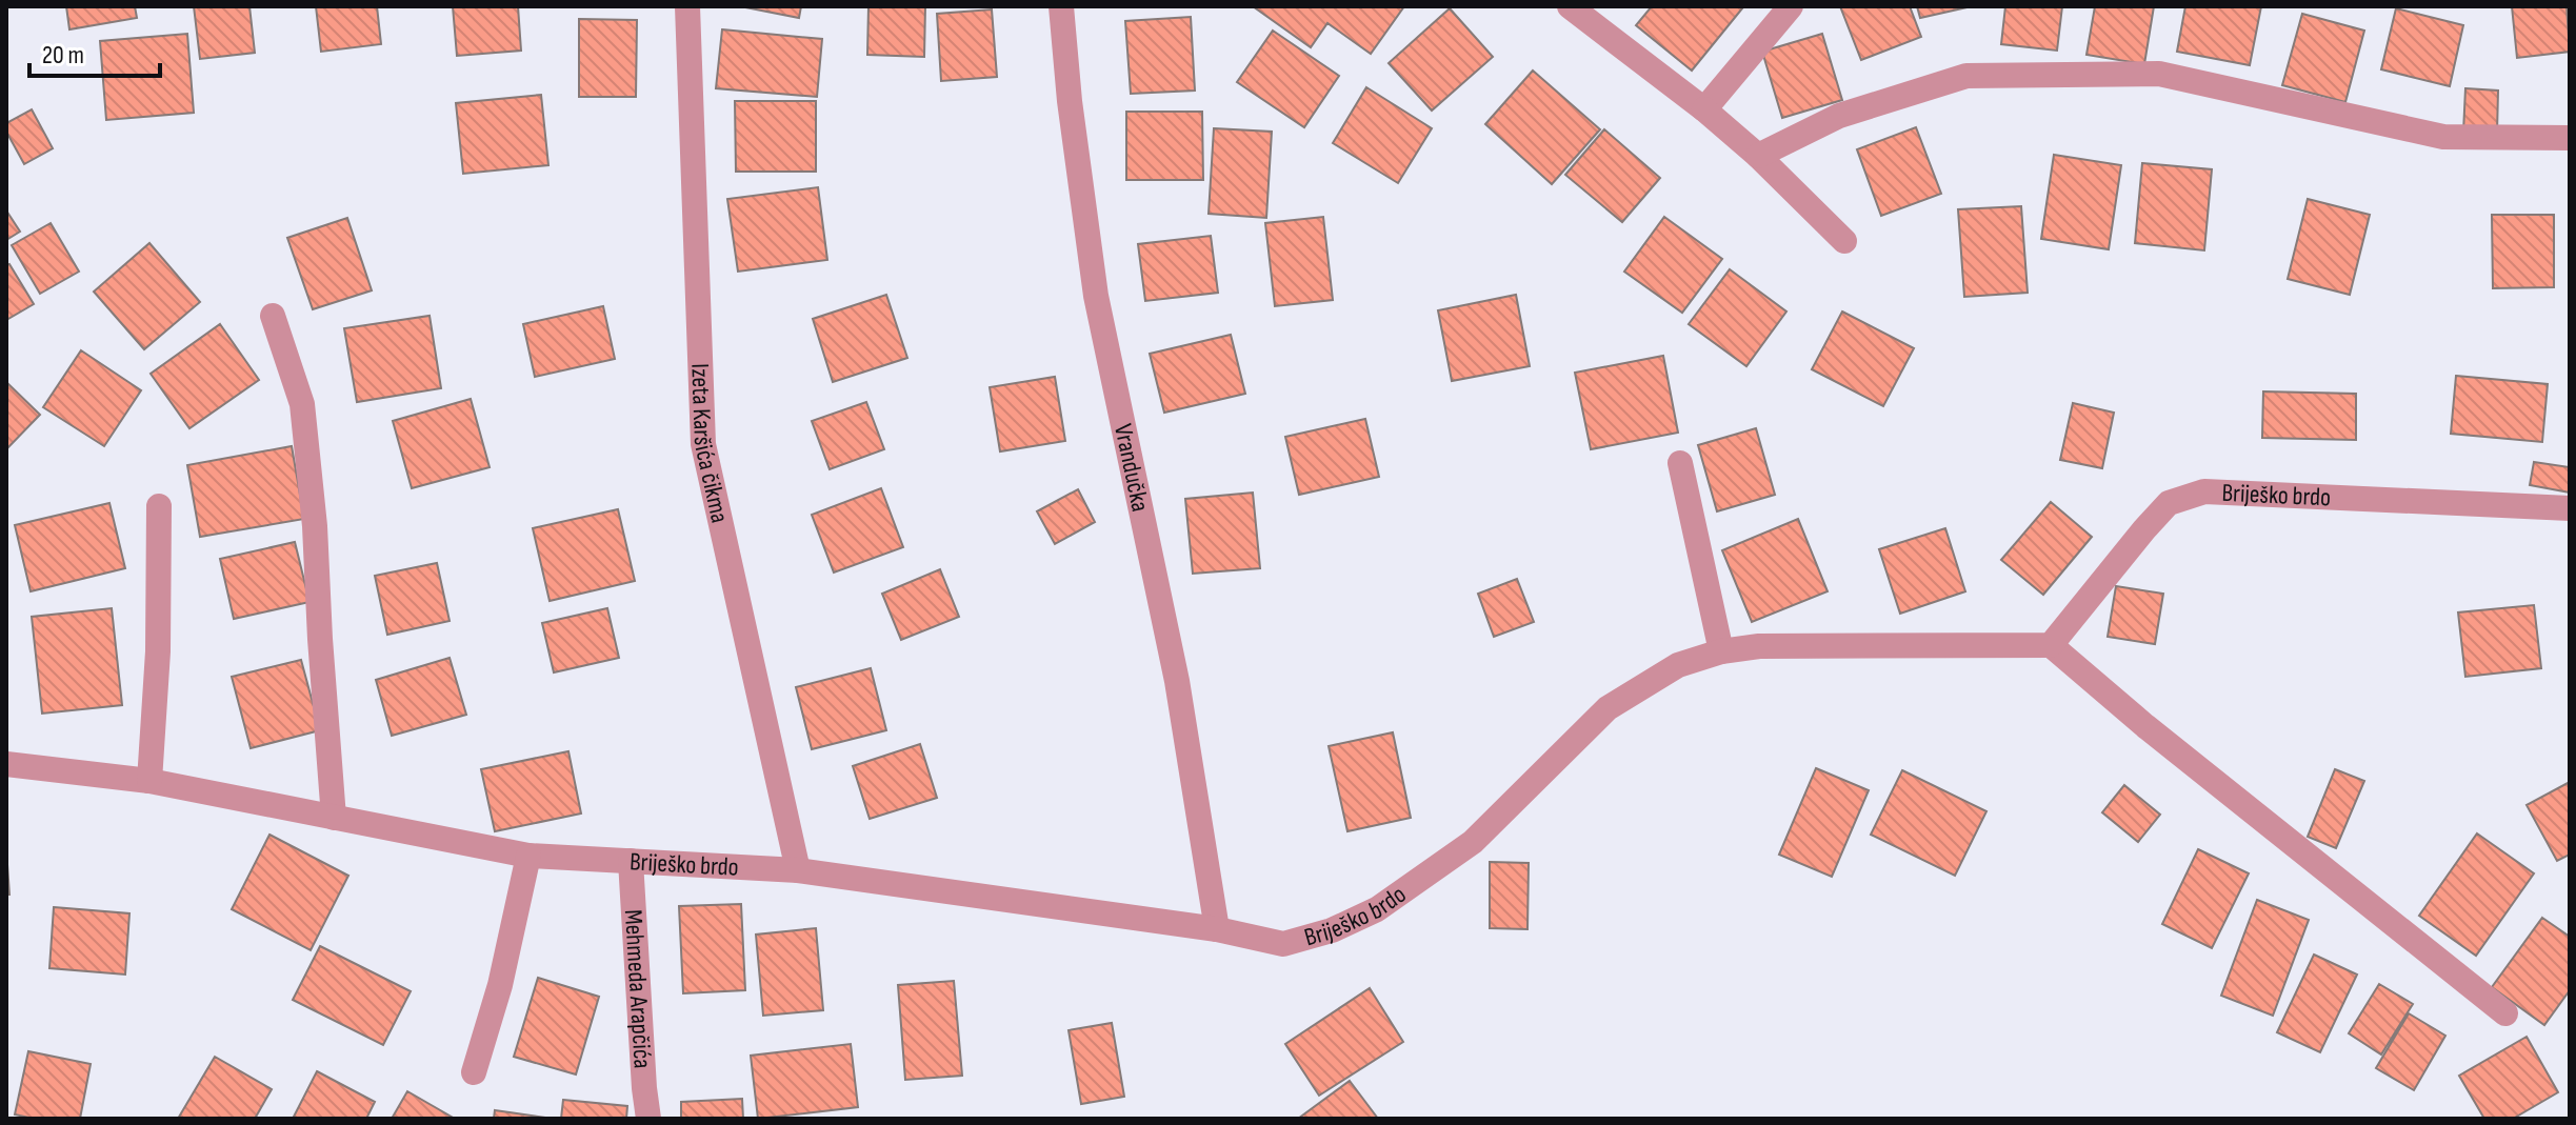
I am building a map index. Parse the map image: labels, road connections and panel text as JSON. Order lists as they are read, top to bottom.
{
  "streets": {
    "street": [
      "Izeta Karšića čikma",
      "Vrandučka",
      "Briješko brdo",
      "Mehmeda Arapčića"
    ]
  },
  "crossings": [
    ["Izeta Karšića čikma", "Briješko brdo"],
    ["Vrandučka", "Briješko brdo"],
    ["Briješko brdo", "Mehmeda Arapčića"]
  ],
  "scale_bar": "20 m"
}
